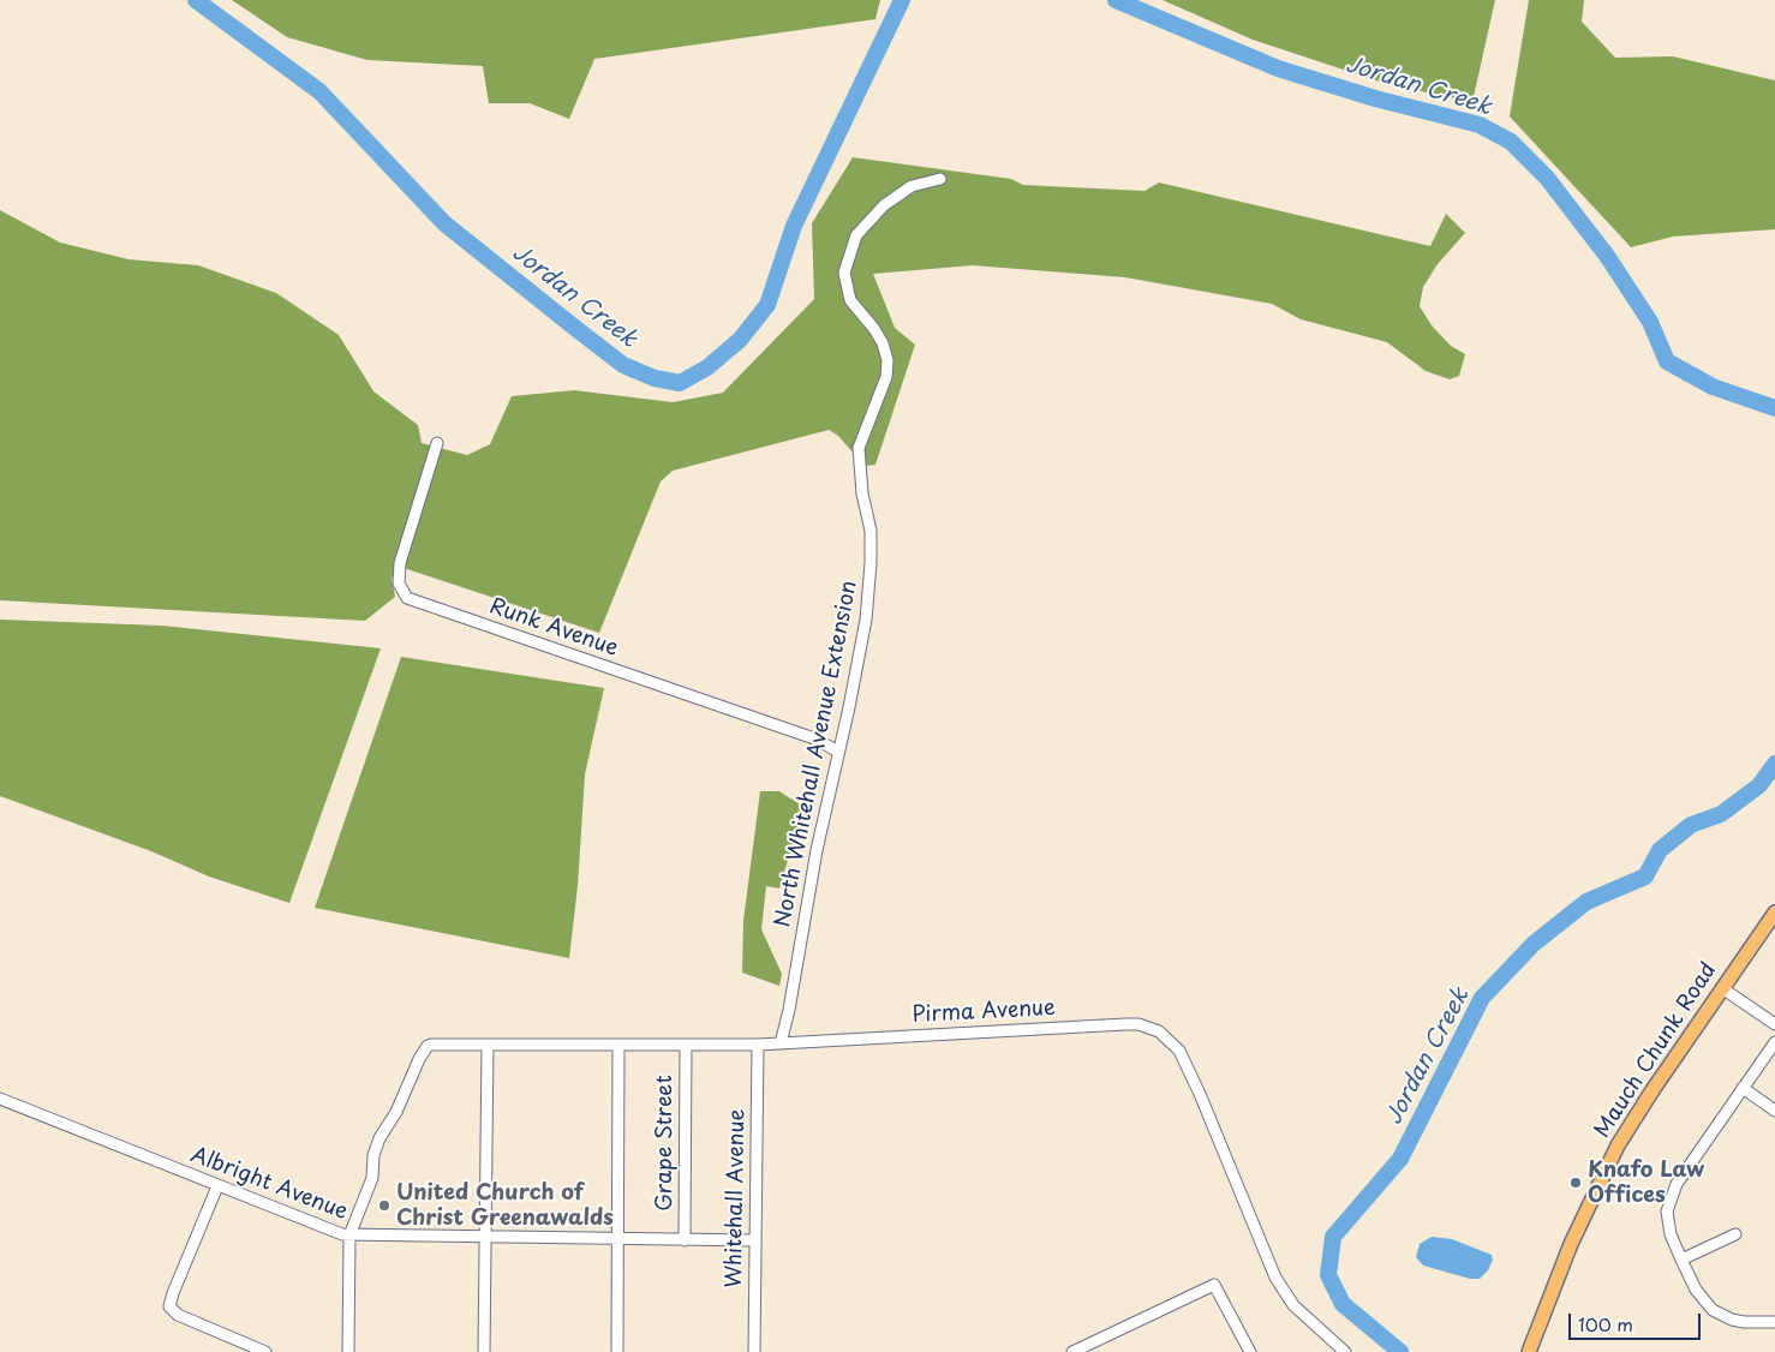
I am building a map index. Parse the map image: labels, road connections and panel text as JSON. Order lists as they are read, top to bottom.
{
  "streets": {
    "main road": ["Mauch Chunk Road"],
    "street": [
      "Runk Avenue",
      "North Whitehall Avenue Extension",
      "Pirma Avenue",
      "Grape Street",
      "Albright Avenue",
      "Whitehall Avenue"
    ]
  },
  "crossings": [
    ["Runk Avenue", "North Whitehall Avenue Extension"],
    ["North Whitehall Avenue Extension", "Pirma Avenue"],
    ["Pirma Avenue", "Grape Street"],
    ["Pirma Avenue", "Albright Avenue"],
    ["Pirma Avenue", "Whitehall Avenue"],
    ["Grape Street", "Albright Avenue"],
    ["Albright Avenue", "Whitehall Avenue"]
  ],
  "water": ["Jordan Creek"],
  "places": ["Knafo Law Offices", "United Church of Christ Greenawalds"],
  "scale_bar": "100 m"
}
